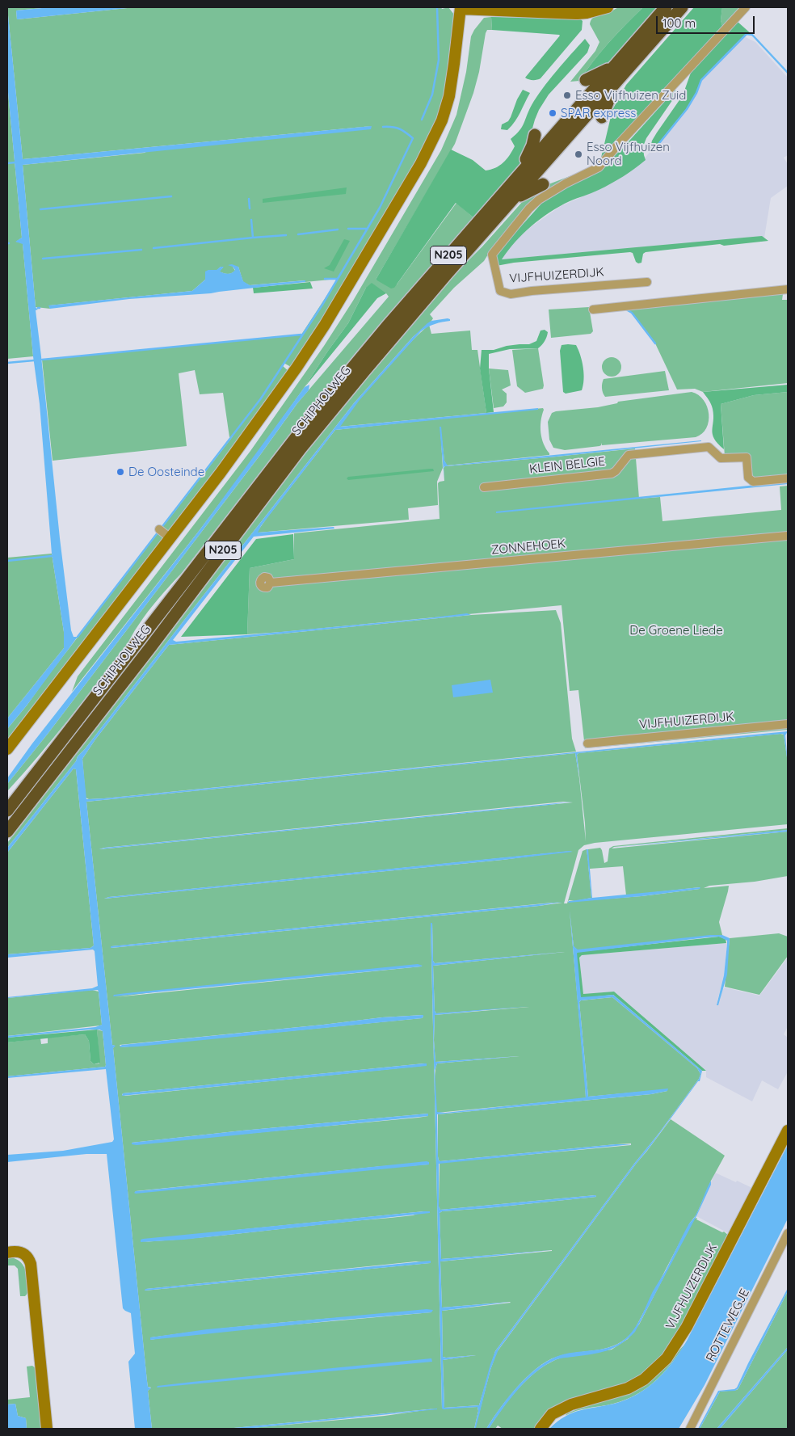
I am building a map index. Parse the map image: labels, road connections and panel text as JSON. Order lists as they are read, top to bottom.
{
  "streets": {
    "highway": ["N205", "SCHIPHOLWEG"],
    "main road": ["VIJFHUIZERDIJK"],
    "street": ["KLEIN BELGIE", "ZONNEHOEK", "ROTTEWEGJE"]
  },
  "crossings": [
    ["N205", "SCHIPHOLWEG"]
  ],
  "parks": ["De Groene Liede"],
  "places": [
    "Esso Vijfhuizen Zuid",
    "SPAR express",
    "Esso Vijfhuizen Noord",
    "De Oosteinde"
  ],
  "scale_bar": "100 m"
}
